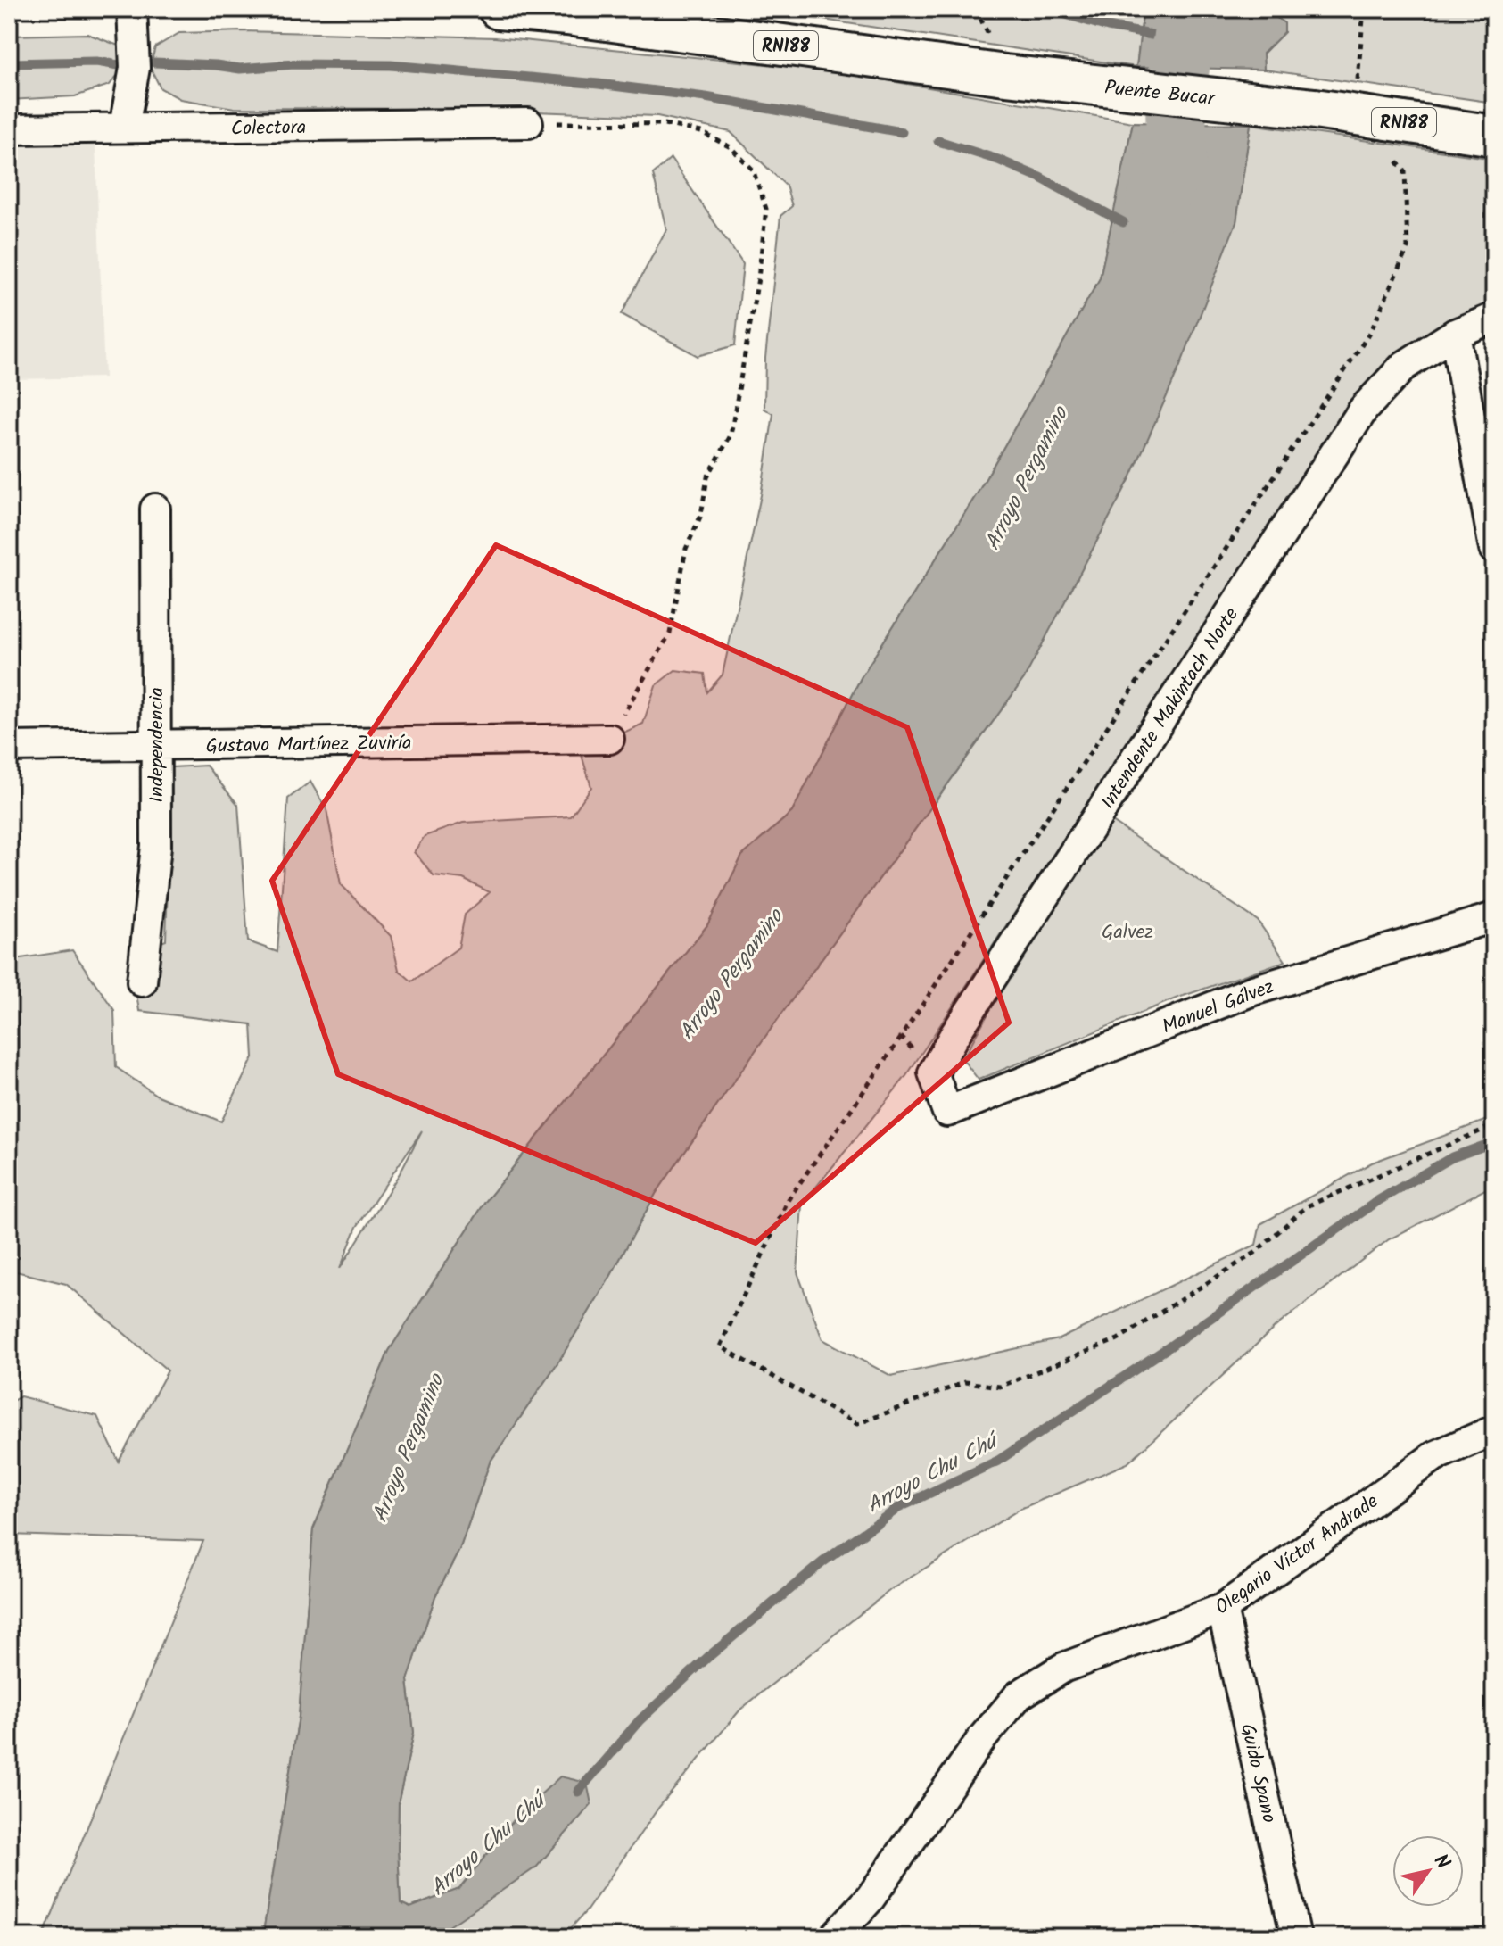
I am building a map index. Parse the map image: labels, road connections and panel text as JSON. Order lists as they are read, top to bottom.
{
  "streets": {
    "highway": ["RN188", "Puente Bucar"],
    "street": [
      "Colectora",
      "Intendente Makintach Norte",
      "Gustavo Martínez Zuviría",
      "Independencia",
      "Manuel Gálvez",
      "Olegario Víctor Andrade",
      "Guido Spano"
    ]
  },
  "crossings": [
    ["RN188", "Puente Bucar"],
    ["Intendente Makintach Norte", "Manuel Gálvez"],
    ["Gustavo Martínez Zuviría", "Independencia"],
    ["Olegario Víctor Andrade", "Guido Spano"]
  ],
  "water": ["Arroyo Pergamino", "Arroyo Chu Chú"],
  "parks": ["Galvez"],
  "north": "top right"
}
